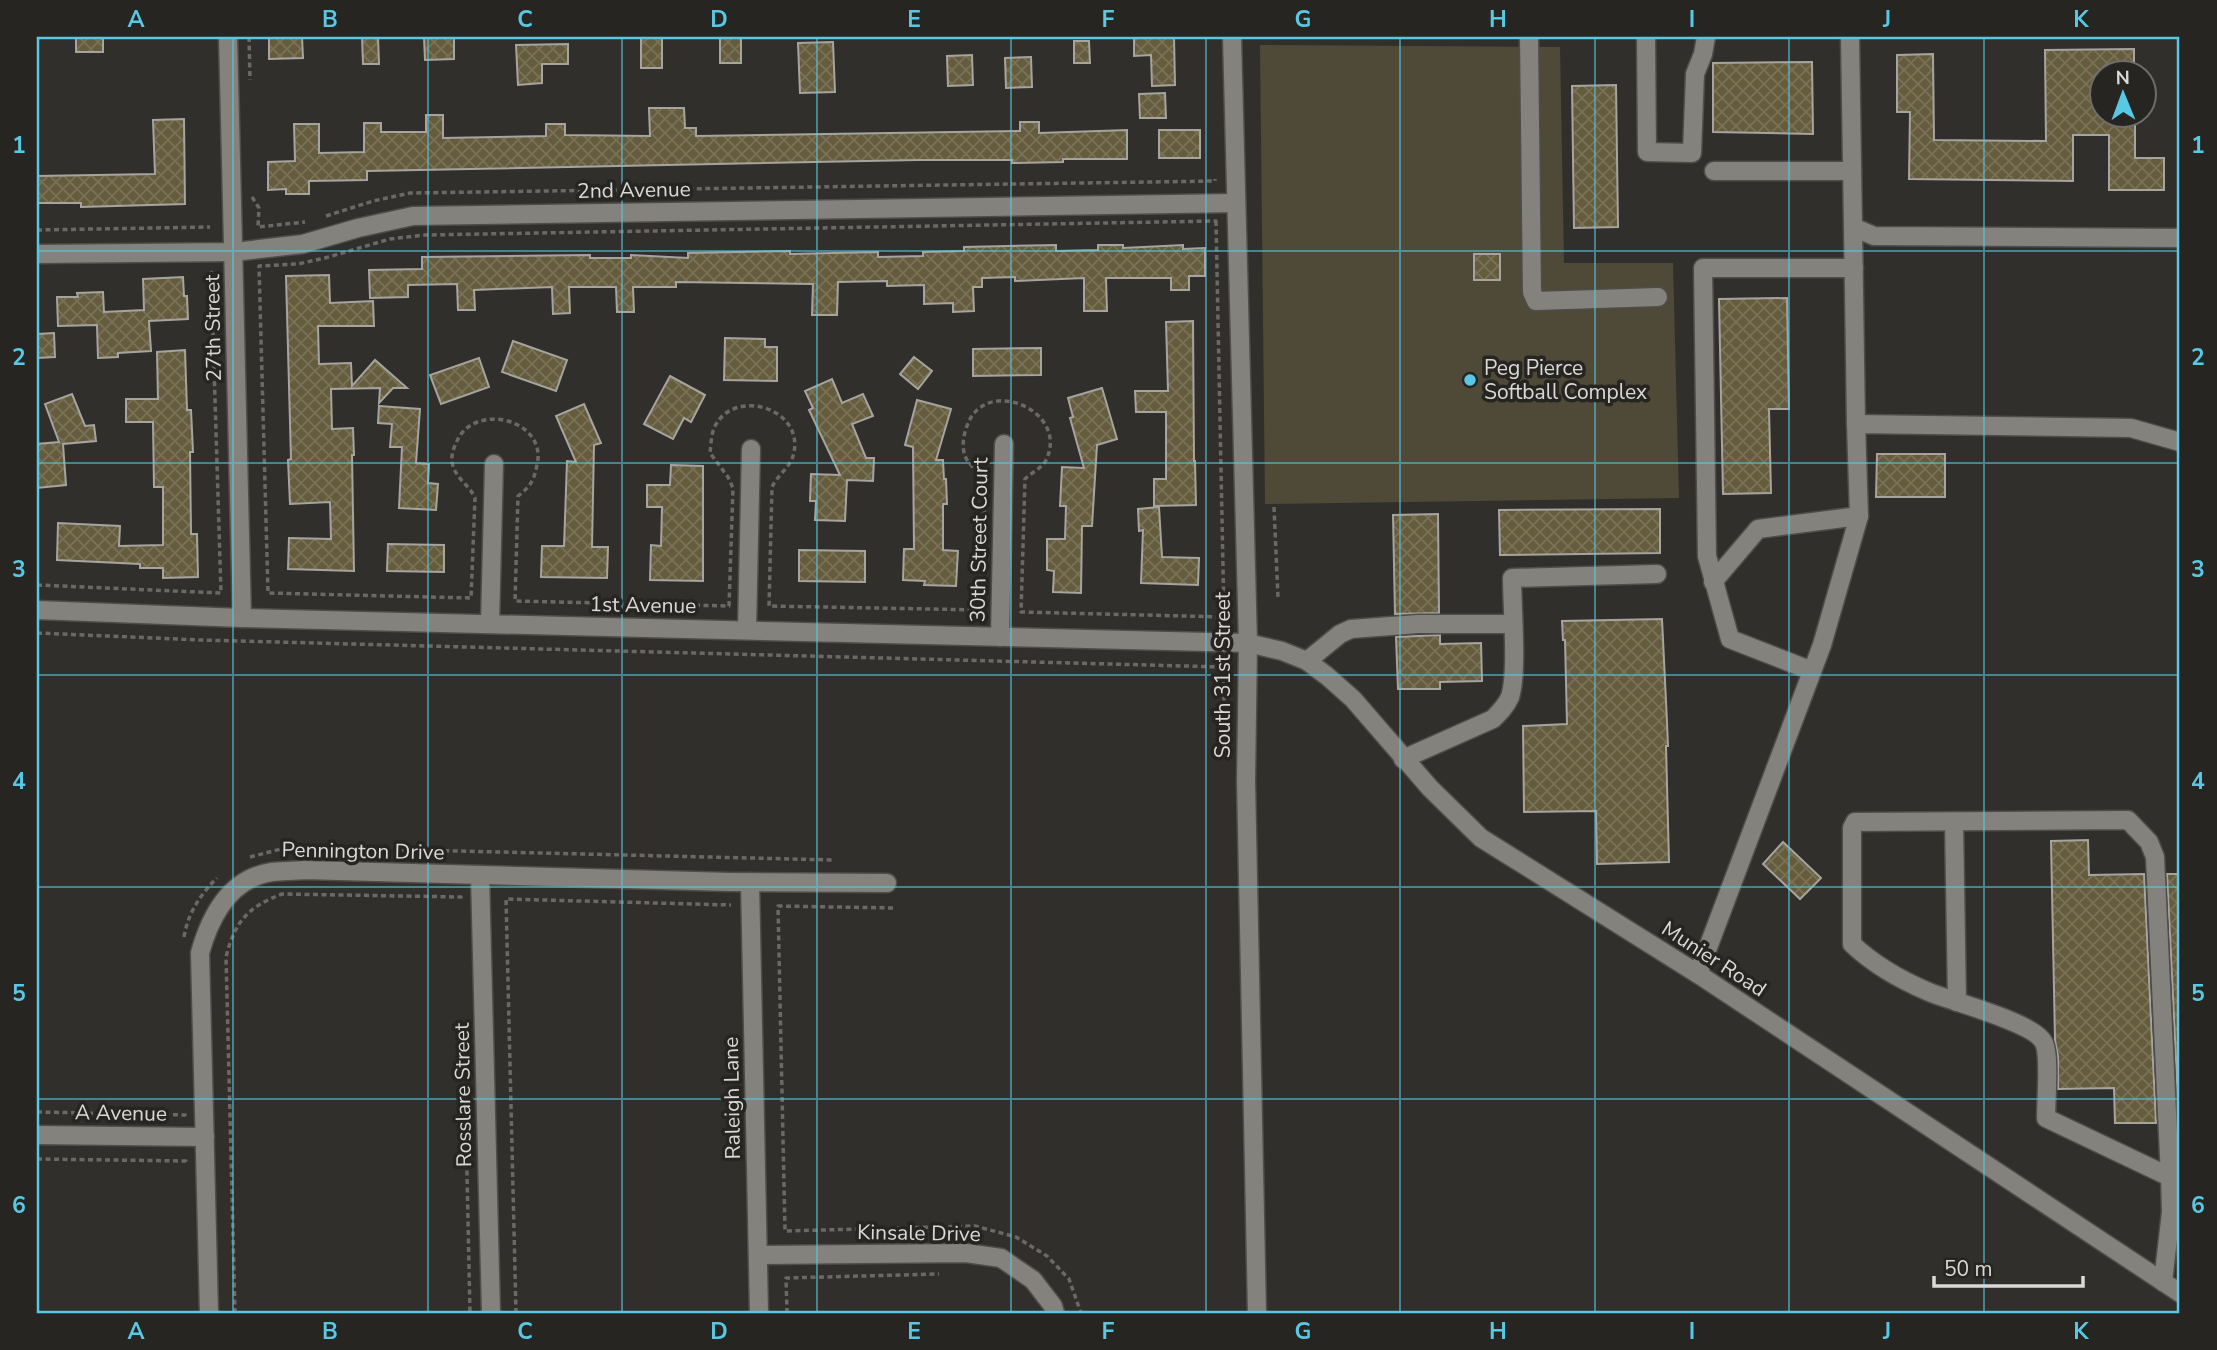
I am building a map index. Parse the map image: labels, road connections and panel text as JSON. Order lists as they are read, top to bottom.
{
  "streets": {
    "street": [
      "2nd Avenue",
      "27th Street",
      "30th Street Court",
      "1st Avenue",
      "South 31st Street",
      "Pennington Drive",
      "Munier Road",
      "Rosslare Street",
      "Raleigh Lane",
      "A Avenue",
      "Kinsale Drive"
    ]
  },
  "crossings": [
    ["2nd Avenue", "27th Street"],
    ["2nd Avenue", "South 31st Street"],
    ["27th Street", "1st Avenue"],
    ["30th Street Court", "1st Avenue"],
    ["1st Avenue", "South 31st Street"],
    ["1st Avenue", "Munier Road"],
    ["South 31st Street", "Munier Road"],
    ["Pennington Drive", "Rosslare Street"],
    ["Pennington Drive", "Raleigh Lane"],
    ["Pennington Drive", "A Avenue"],
    ["Raleigh Lane", "Kinsale Drive"]
  ],
  "places": ["Peg Pierce Softball Complex"],
  "scale_bar": "50 m",
  "north": "top",
  "grid": {
    "columns": [
      "A",
      "B",
      "C",
      "D",
      "E",
      "F",
      "G",
      "H",
      "I",
      "J",
      "K"
    ],
    "rows": [
      "1",
      "2",
      "3",
      "4",
      "5",
      "6"
    ]
  }
}
